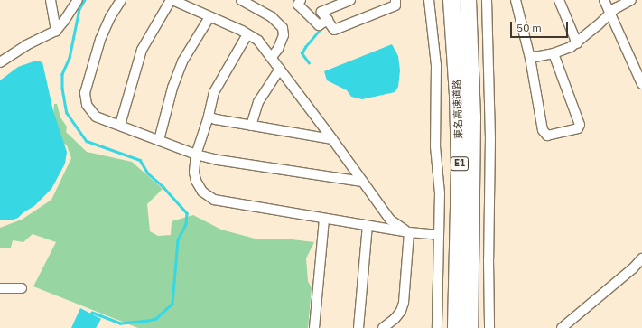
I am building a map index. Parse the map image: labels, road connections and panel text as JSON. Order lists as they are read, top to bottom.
{
  "streets": {
    "highway": ["東名高速道路", "E1"]
  },
  "scale_bar": "50 m"
}
